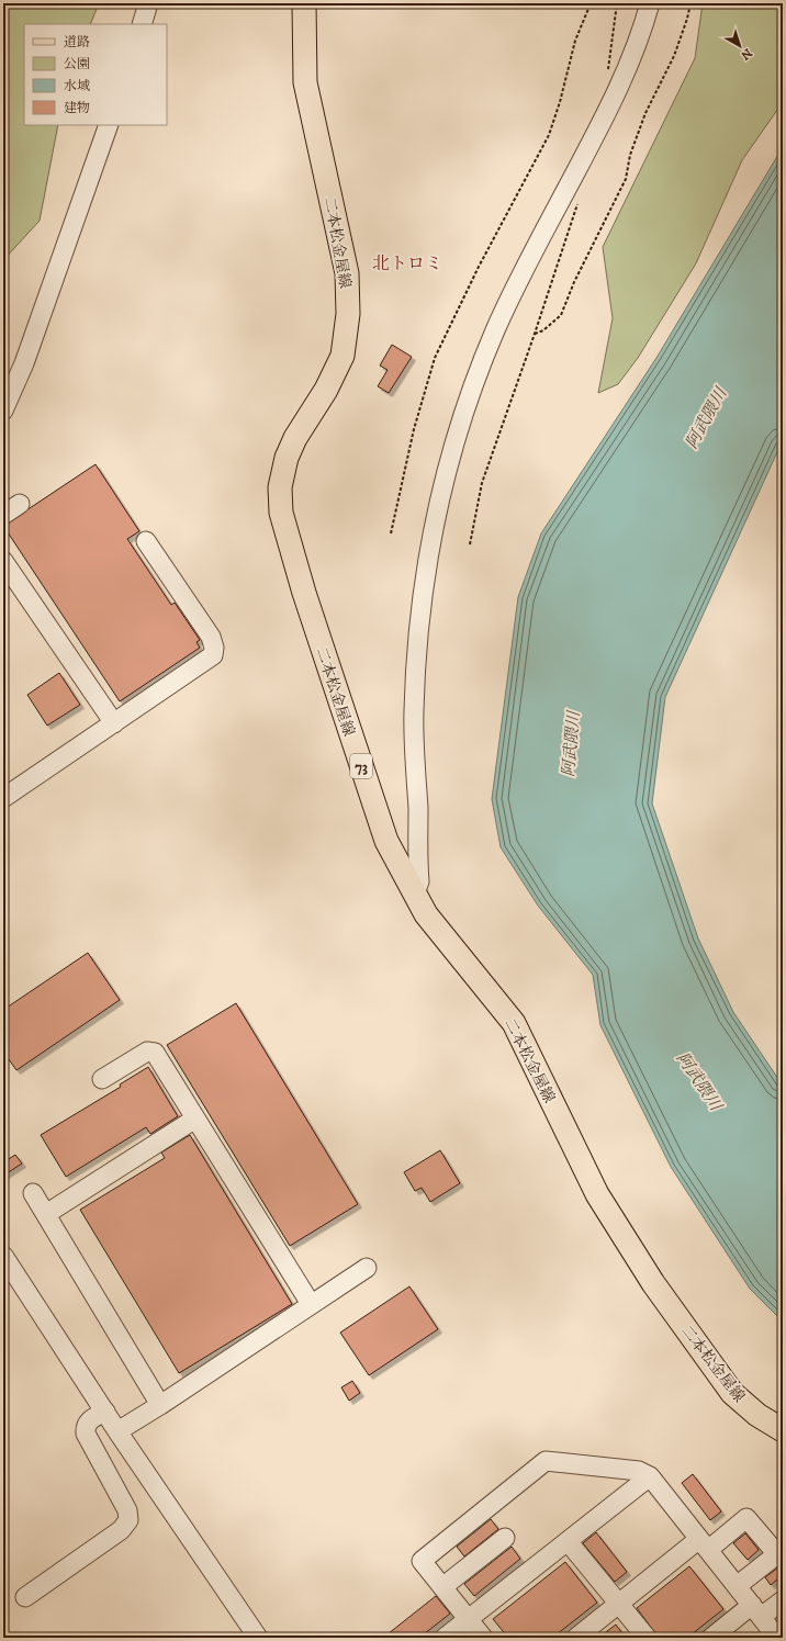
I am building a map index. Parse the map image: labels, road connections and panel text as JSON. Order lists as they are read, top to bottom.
{
  "streets": {
    "main road": ["二本松金屋線", "73"]
  },
  "districts": ["北トロミ"],
  "water": ["阿武隈川"],
  "legend": [
    "道路",
    "公園",
    "水域",
    "建物"
  ],
  "north": "bottom right"
}
